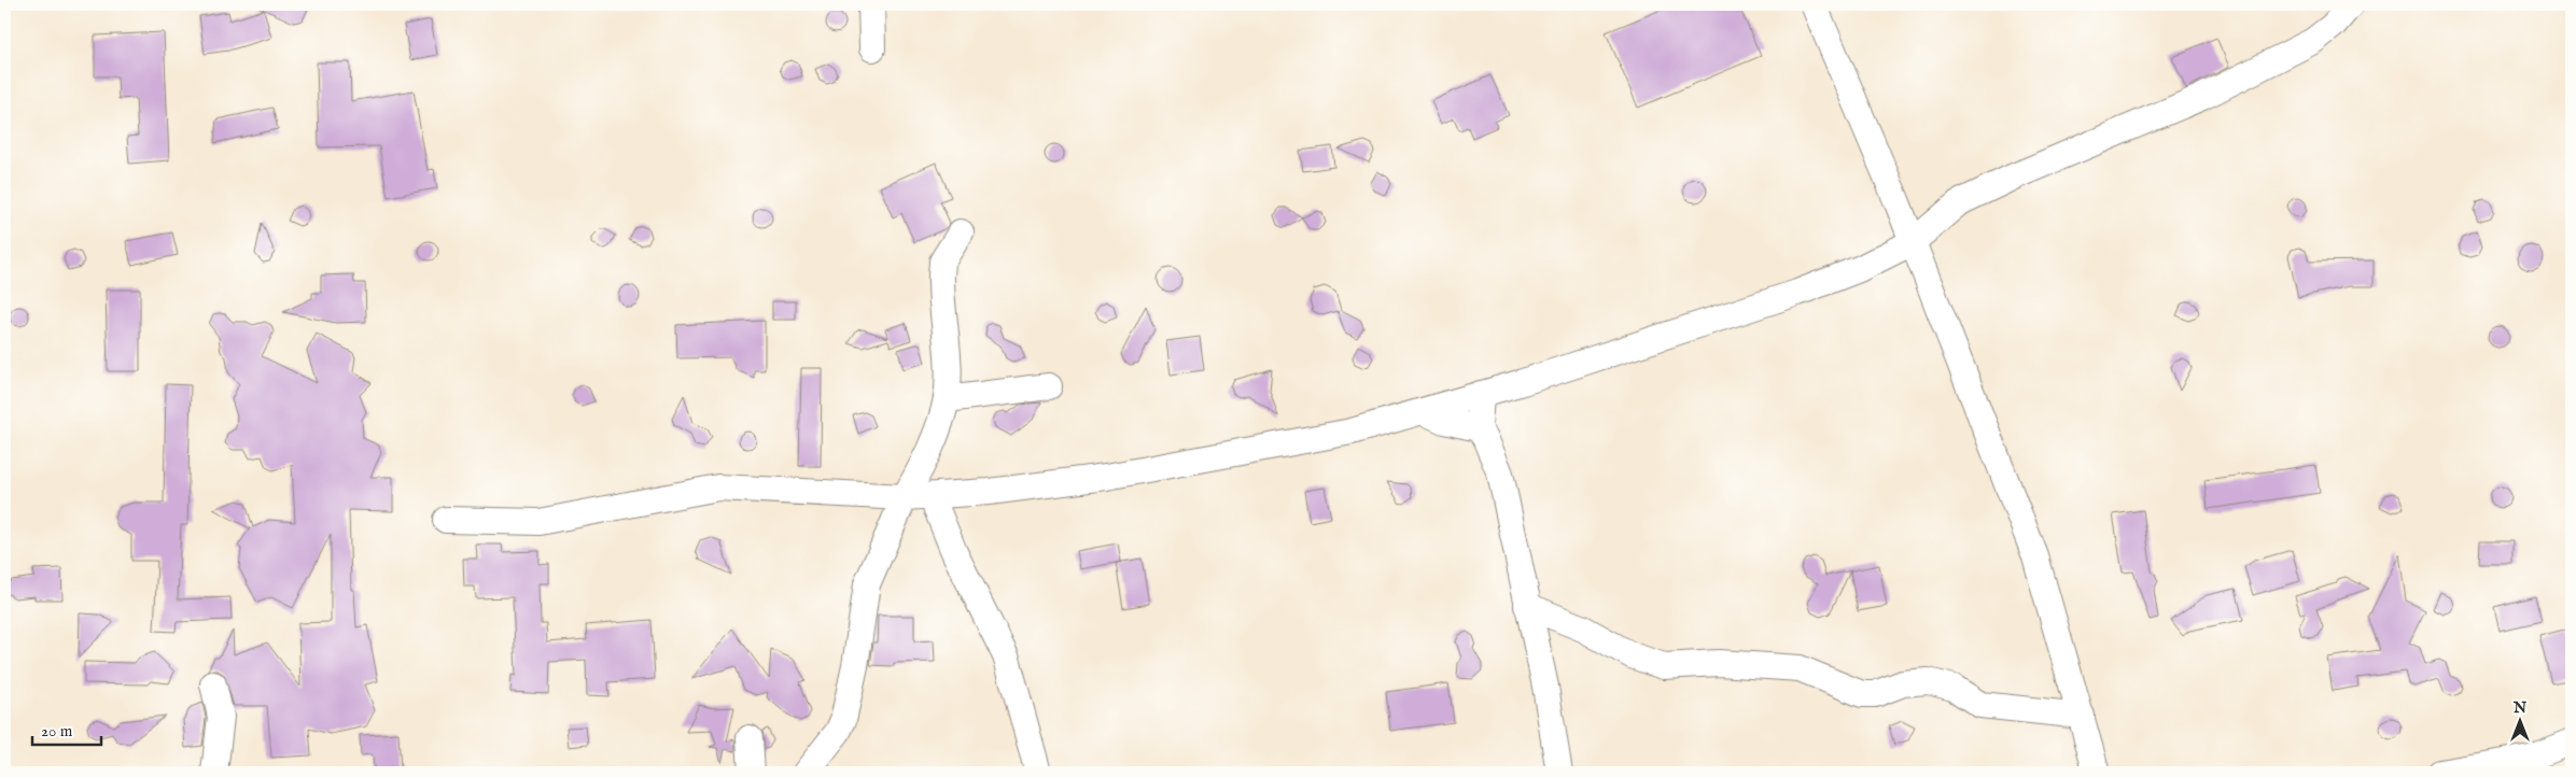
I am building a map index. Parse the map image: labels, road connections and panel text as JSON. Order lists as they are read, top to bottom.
{
  "scale_bar": "20 m",
  "north": "top"
}
